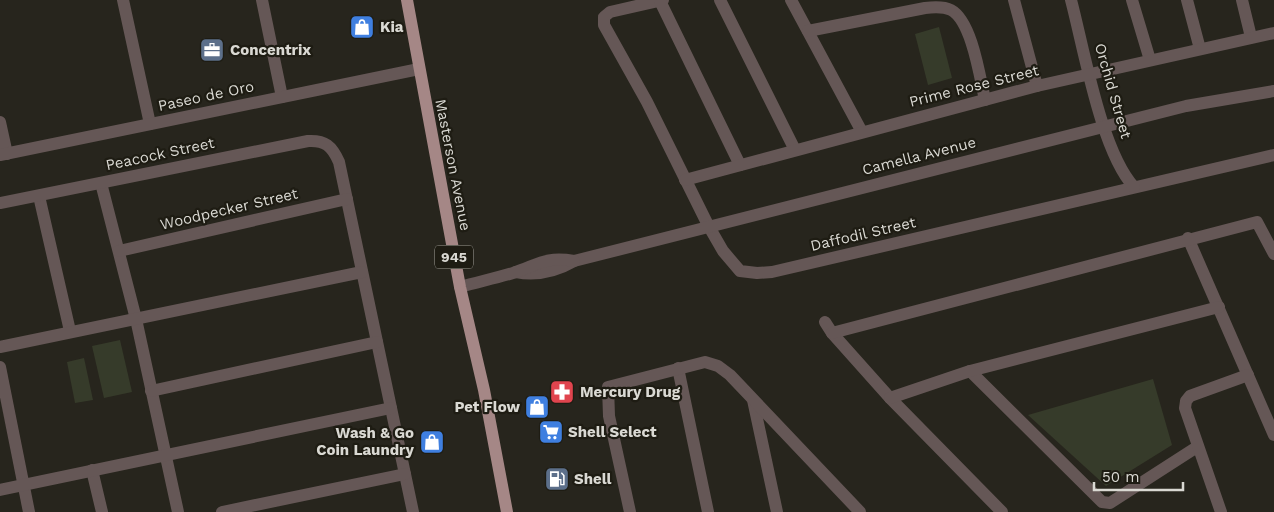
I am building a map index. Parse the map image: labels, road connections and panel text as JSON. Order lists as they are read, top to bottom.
{
  "streets": {
    "main road": ["Masterson Avenue", "945"],
    "street": [
      "Prime Rose Street",
      "Orchid Street",
      "Paseo de Oro",
      "Peacock Street",
      "Camella Avenue",
      "Woodpecker Street",
      "Daffodil Street"
    ]
  },
  "crossings": [
    ["Prime Rose Street", "Orchid Street"],
    ["Prime Rose Street", "Daffodil Street"],
    ["Orchid Street", "Camella Avenue"],
    ["Orchid Street", "Daffodil Street"],
    ["Paseo de Oro", "Masterson Avenue"],
    ["Peacock Street", "Woodpecker Street"],
    ["Camella Avenue", "Masterson Avenue"],
    ["Camella Avenue", "Daffodil Street"]
  ],
  "places": {
    "shop": ["Kia", "Pet Flow", "Wash & Go Coin Laundry"],
    "office": ["Concentrix"],
    "pharmacy": ["Mercury Drug"],
    "supermarket": ["Shell Select"],
    "fuel station": ["Shell"]
  },
  "scale_bar": "50 m"
}
